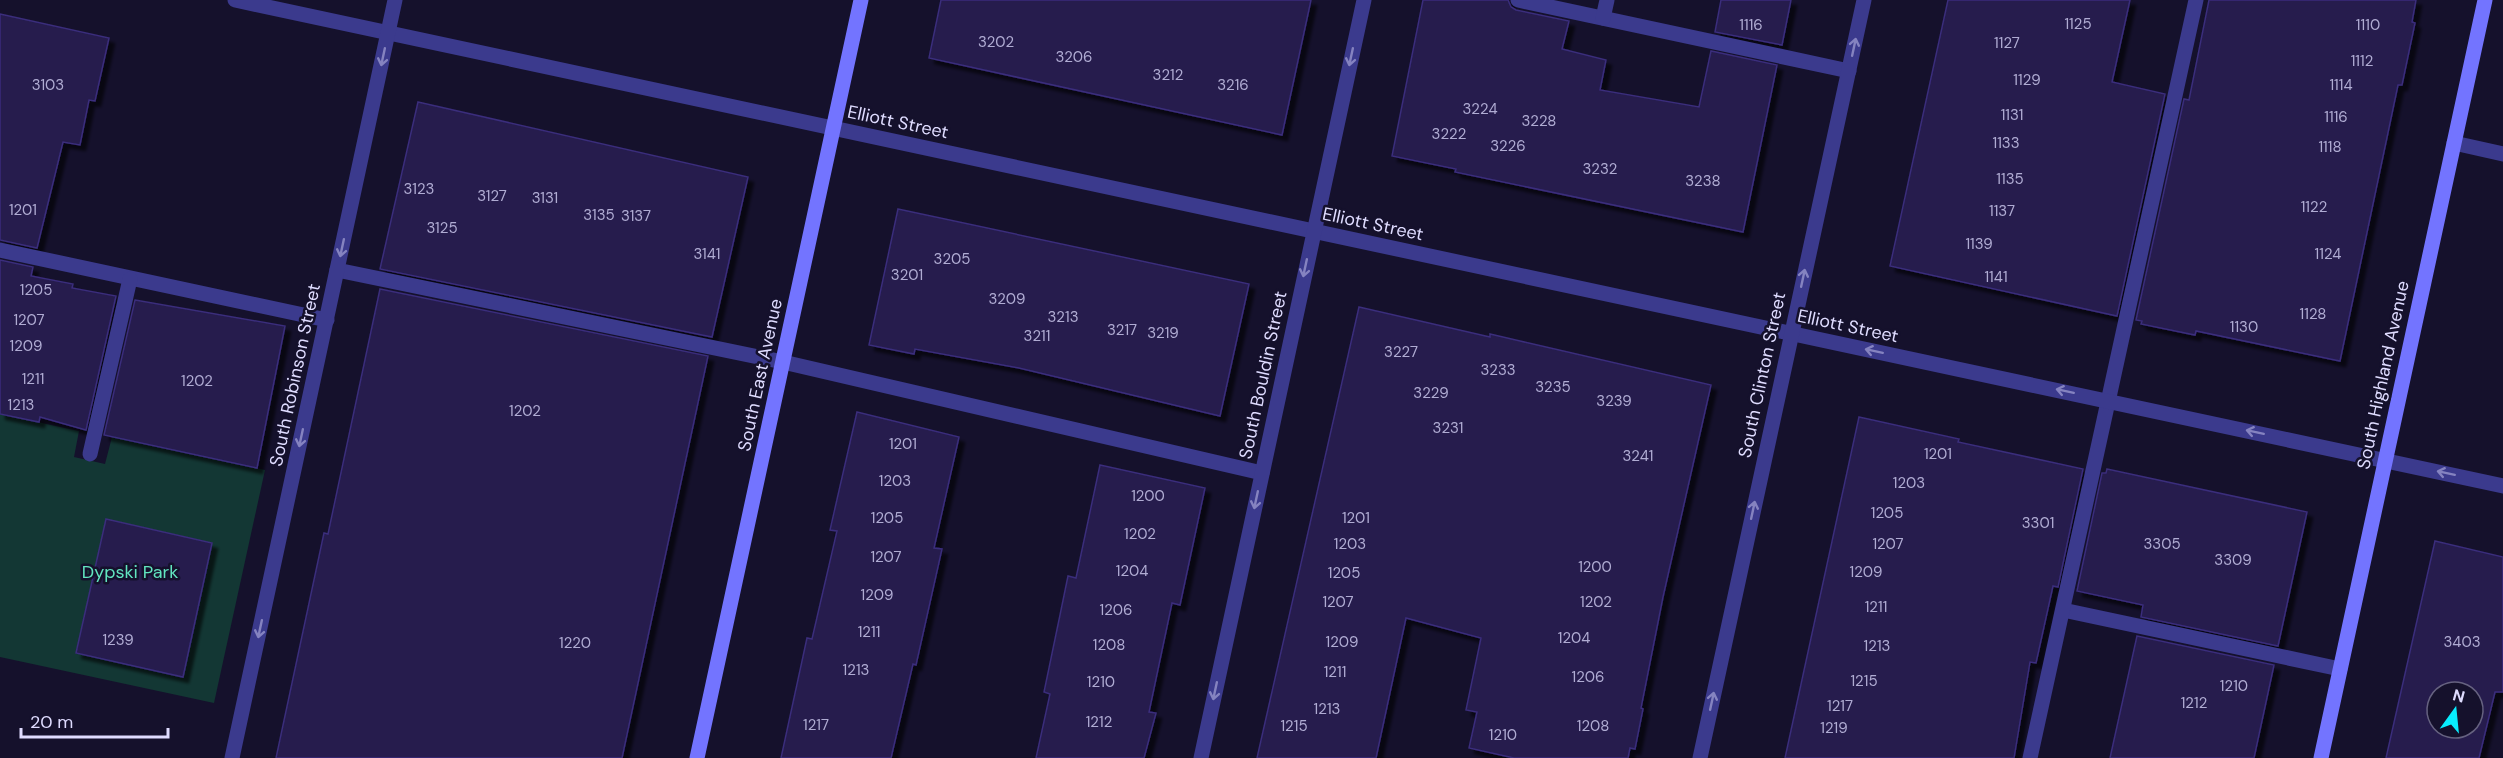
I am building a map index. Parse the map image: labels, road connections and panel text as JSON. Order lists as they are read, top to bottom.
{
  "streets": {
    "street": [
      "Elliott Street",
      "South Robinson Street",
      "South East Avenue",
      "South Bouldin Street",
      "South Clinton Street",
      "South Highland Avenue"
    ]
  },
  "crossings": [
    ["Elliott Street", "South Robinson Street"],
    ["Elliott Street", "South East Avenue"],
    ["Elliott Street", "South Bouldin Street"],
    ["Elliott Street", "South Clinton Street"],
    ["Elliott Street", "South Highland Avenue"]
  ],
  "one_way": ["South Robinson Street", "South Bouldin Street", "South Clinton Street"],
  "parks": ["Dypski Park"],
  "house_numbers": [
    "1125",
    "1116",
    "1110",
    "3202",
    "1127",
    "3206",
    "1112",
    "3212",
    "1129",
    "3103",
    "3216",
    "1114",
    "3224",
    "1131",
    "1116",
    "3228",
    "3222",
    "1133",
    "3226",
    "1118",
    "3232",
    "1135",
    "3238",
    "3123",
    "3127",
    "3131",
    "1122",
    "1201",
    "1137",
    "3135",
    "3137",
    "3125",
    "1139",
    "3141",
    "1124",
    "3205",
    "3201",
    "1141",
    "1205",
    "3209",
    "1128",
    "3213",
    "1207",
    "1130",
    "3217",
    "3219",
    "3211",
    "1209",
    "3227",
    "3233",
    "1211",
    "1202",
    "3235",
    "3229",
    "3239",
    "1213",
    "1202",
    "3231",
    "1201",
    "1201",
    "3241",
    "1203",
    "1203",
    "1200",
    "1205",
    "1205",
    "1201",
    "3301",
    "1202",
    "1203",
    "1207",
    "3305",
    "1207",
    "3309",
    "1200",
    "1204",
    "1209",
    "1205",
    "1209",
    "1207",
    "1202",
    "1211",
    "1206",
    "1211",
    "1204",
    "1239",
    "1209",
    "3403",
    "1220",
    "1208",
    "1213",
    "1213",
    "1211",
    "1206",
    "1215",
    "1210",
    "1210",
    "1212",
    "1217",
    "1213",
    "1212",
    "1217",
    "1215",
    "1208",
    "1219",
    "1210"
  ],
  "scale_bar": "20 m",
  "north": "top"
}
